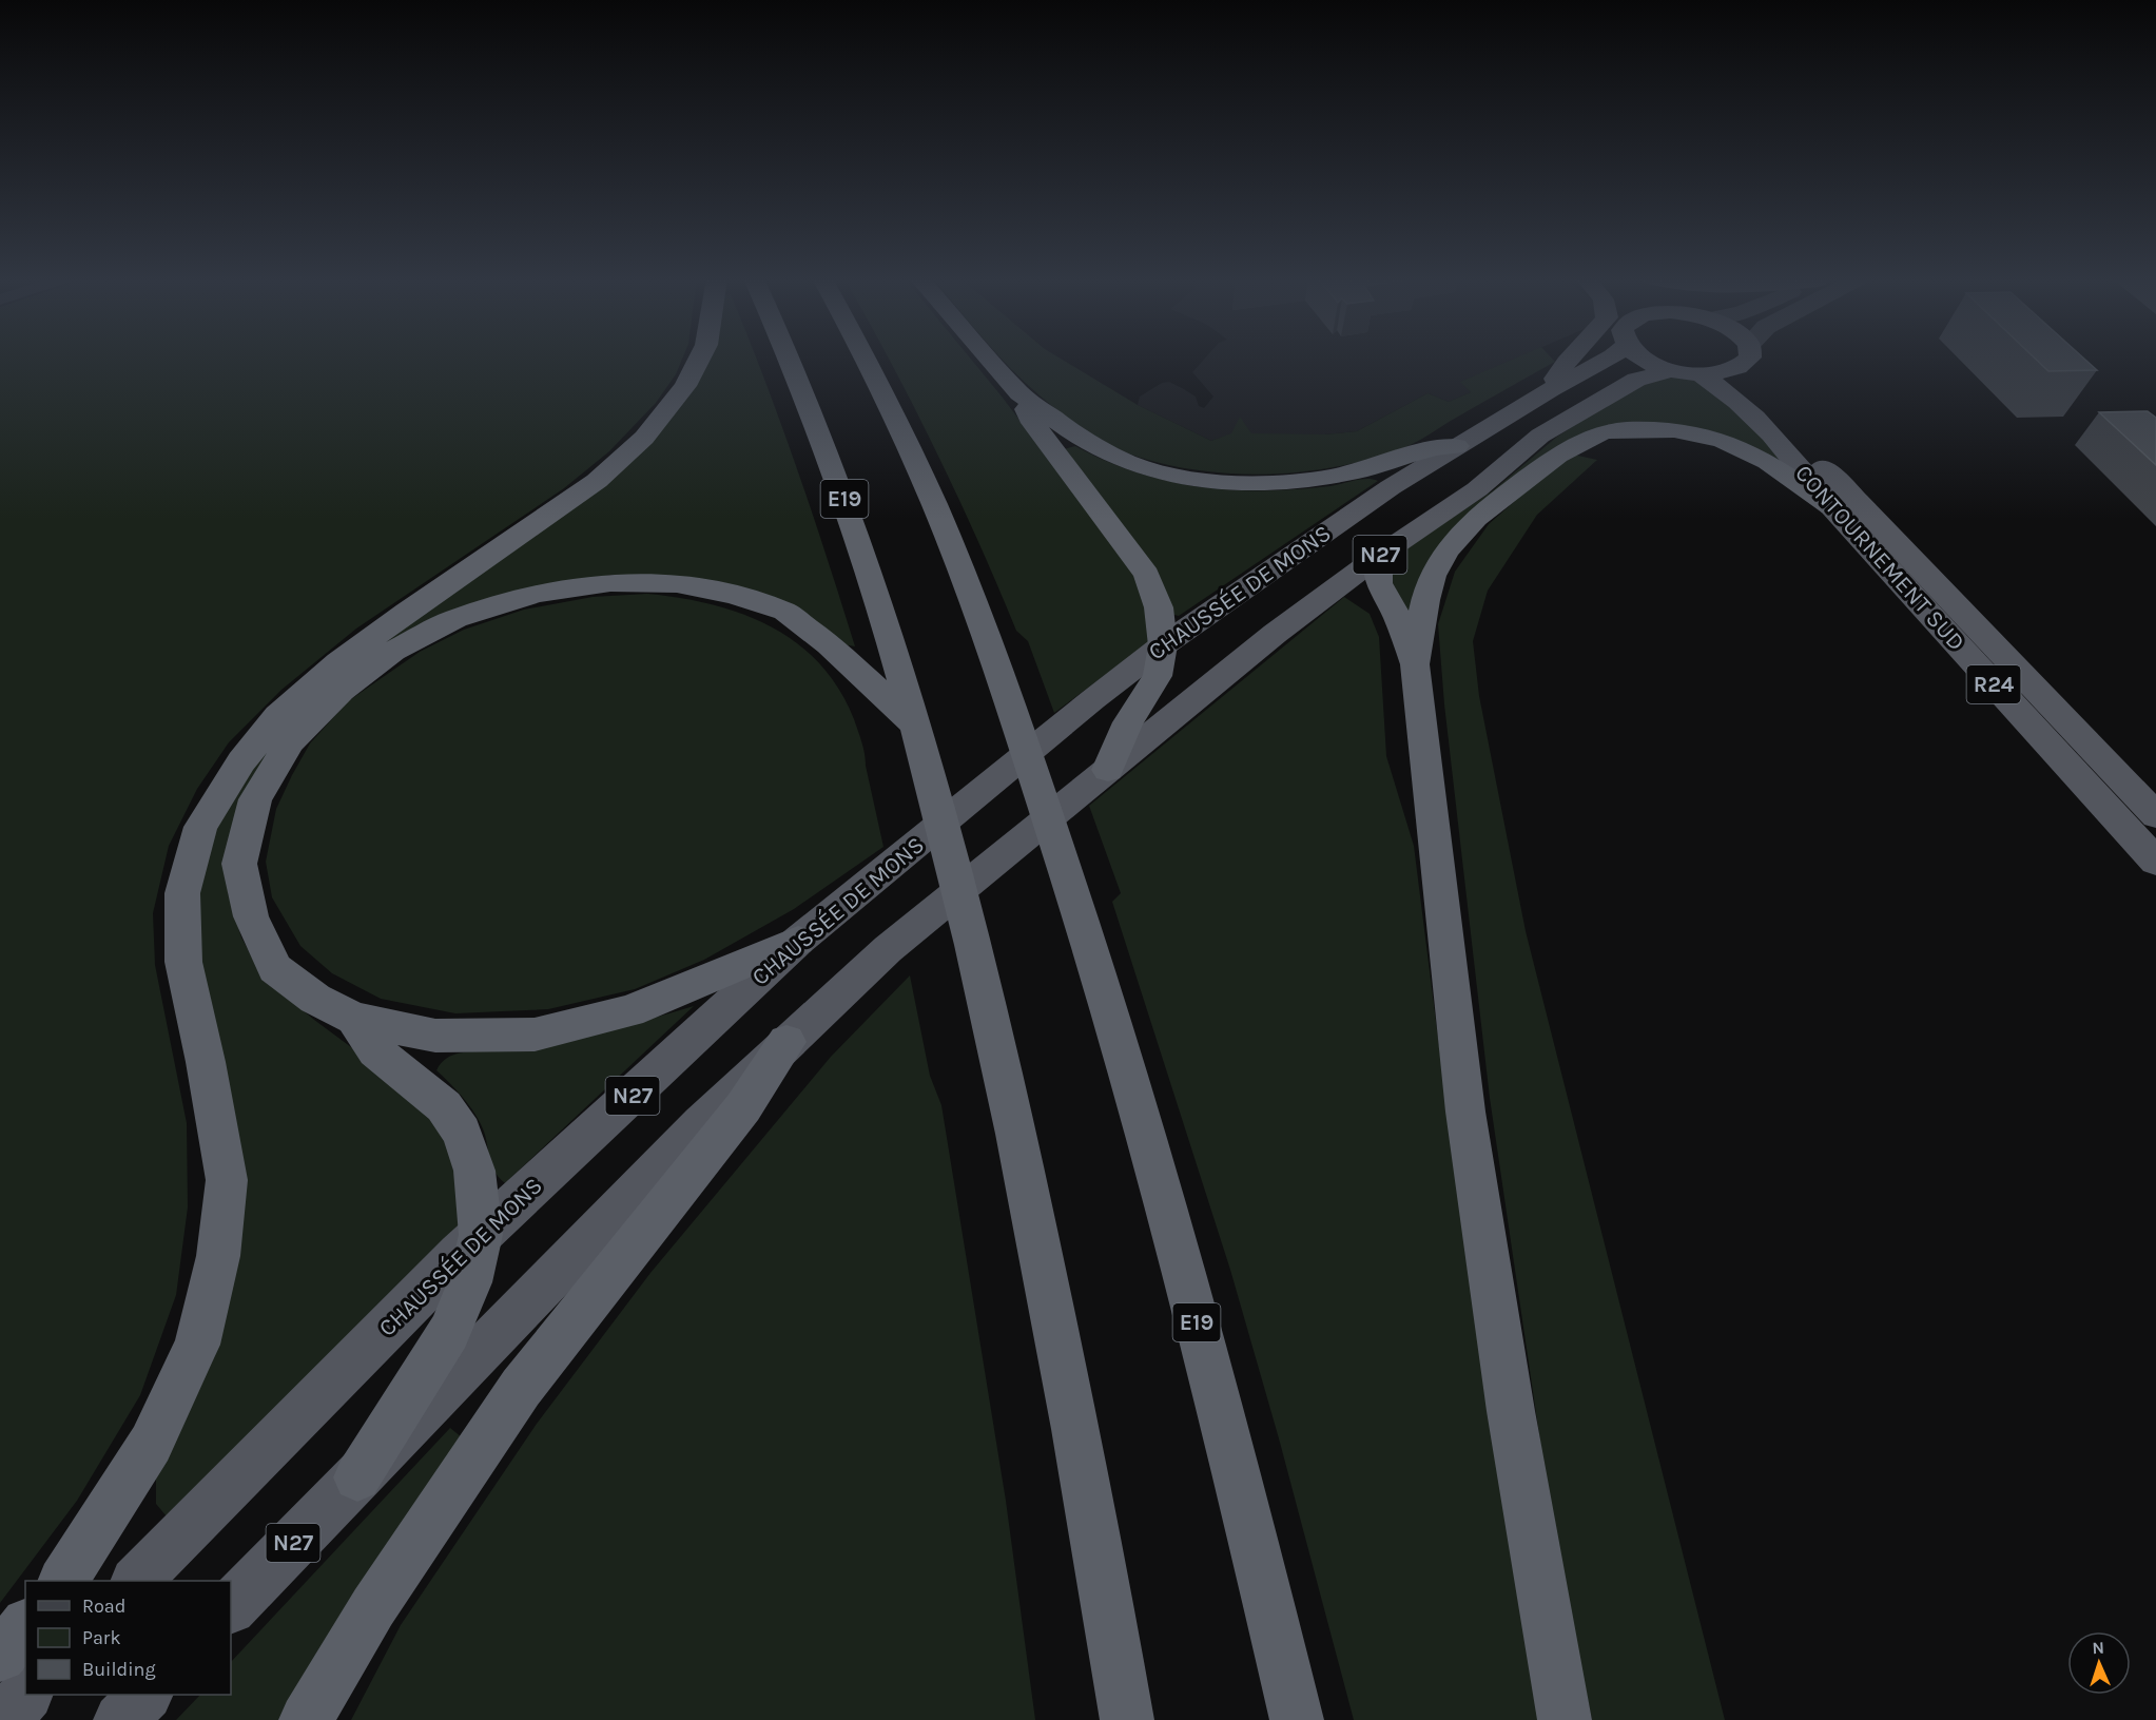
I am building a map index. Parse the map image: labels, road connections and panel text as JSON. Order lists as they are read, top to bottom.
{
  "streets": {
    "highway": [
      "E19",
      "N27",
      "CONTOURNEMENT SUD",
      "CHAUSSÉE DE MONS",
      "R24"
    ]
  },
  "crossings": [
    ["N27", "R24"],
    ["CONTOURNEMENT SUD", "R24"]
  ],
  "legend": ["Road", "Park", "Building"],
  "north": "top"
}
